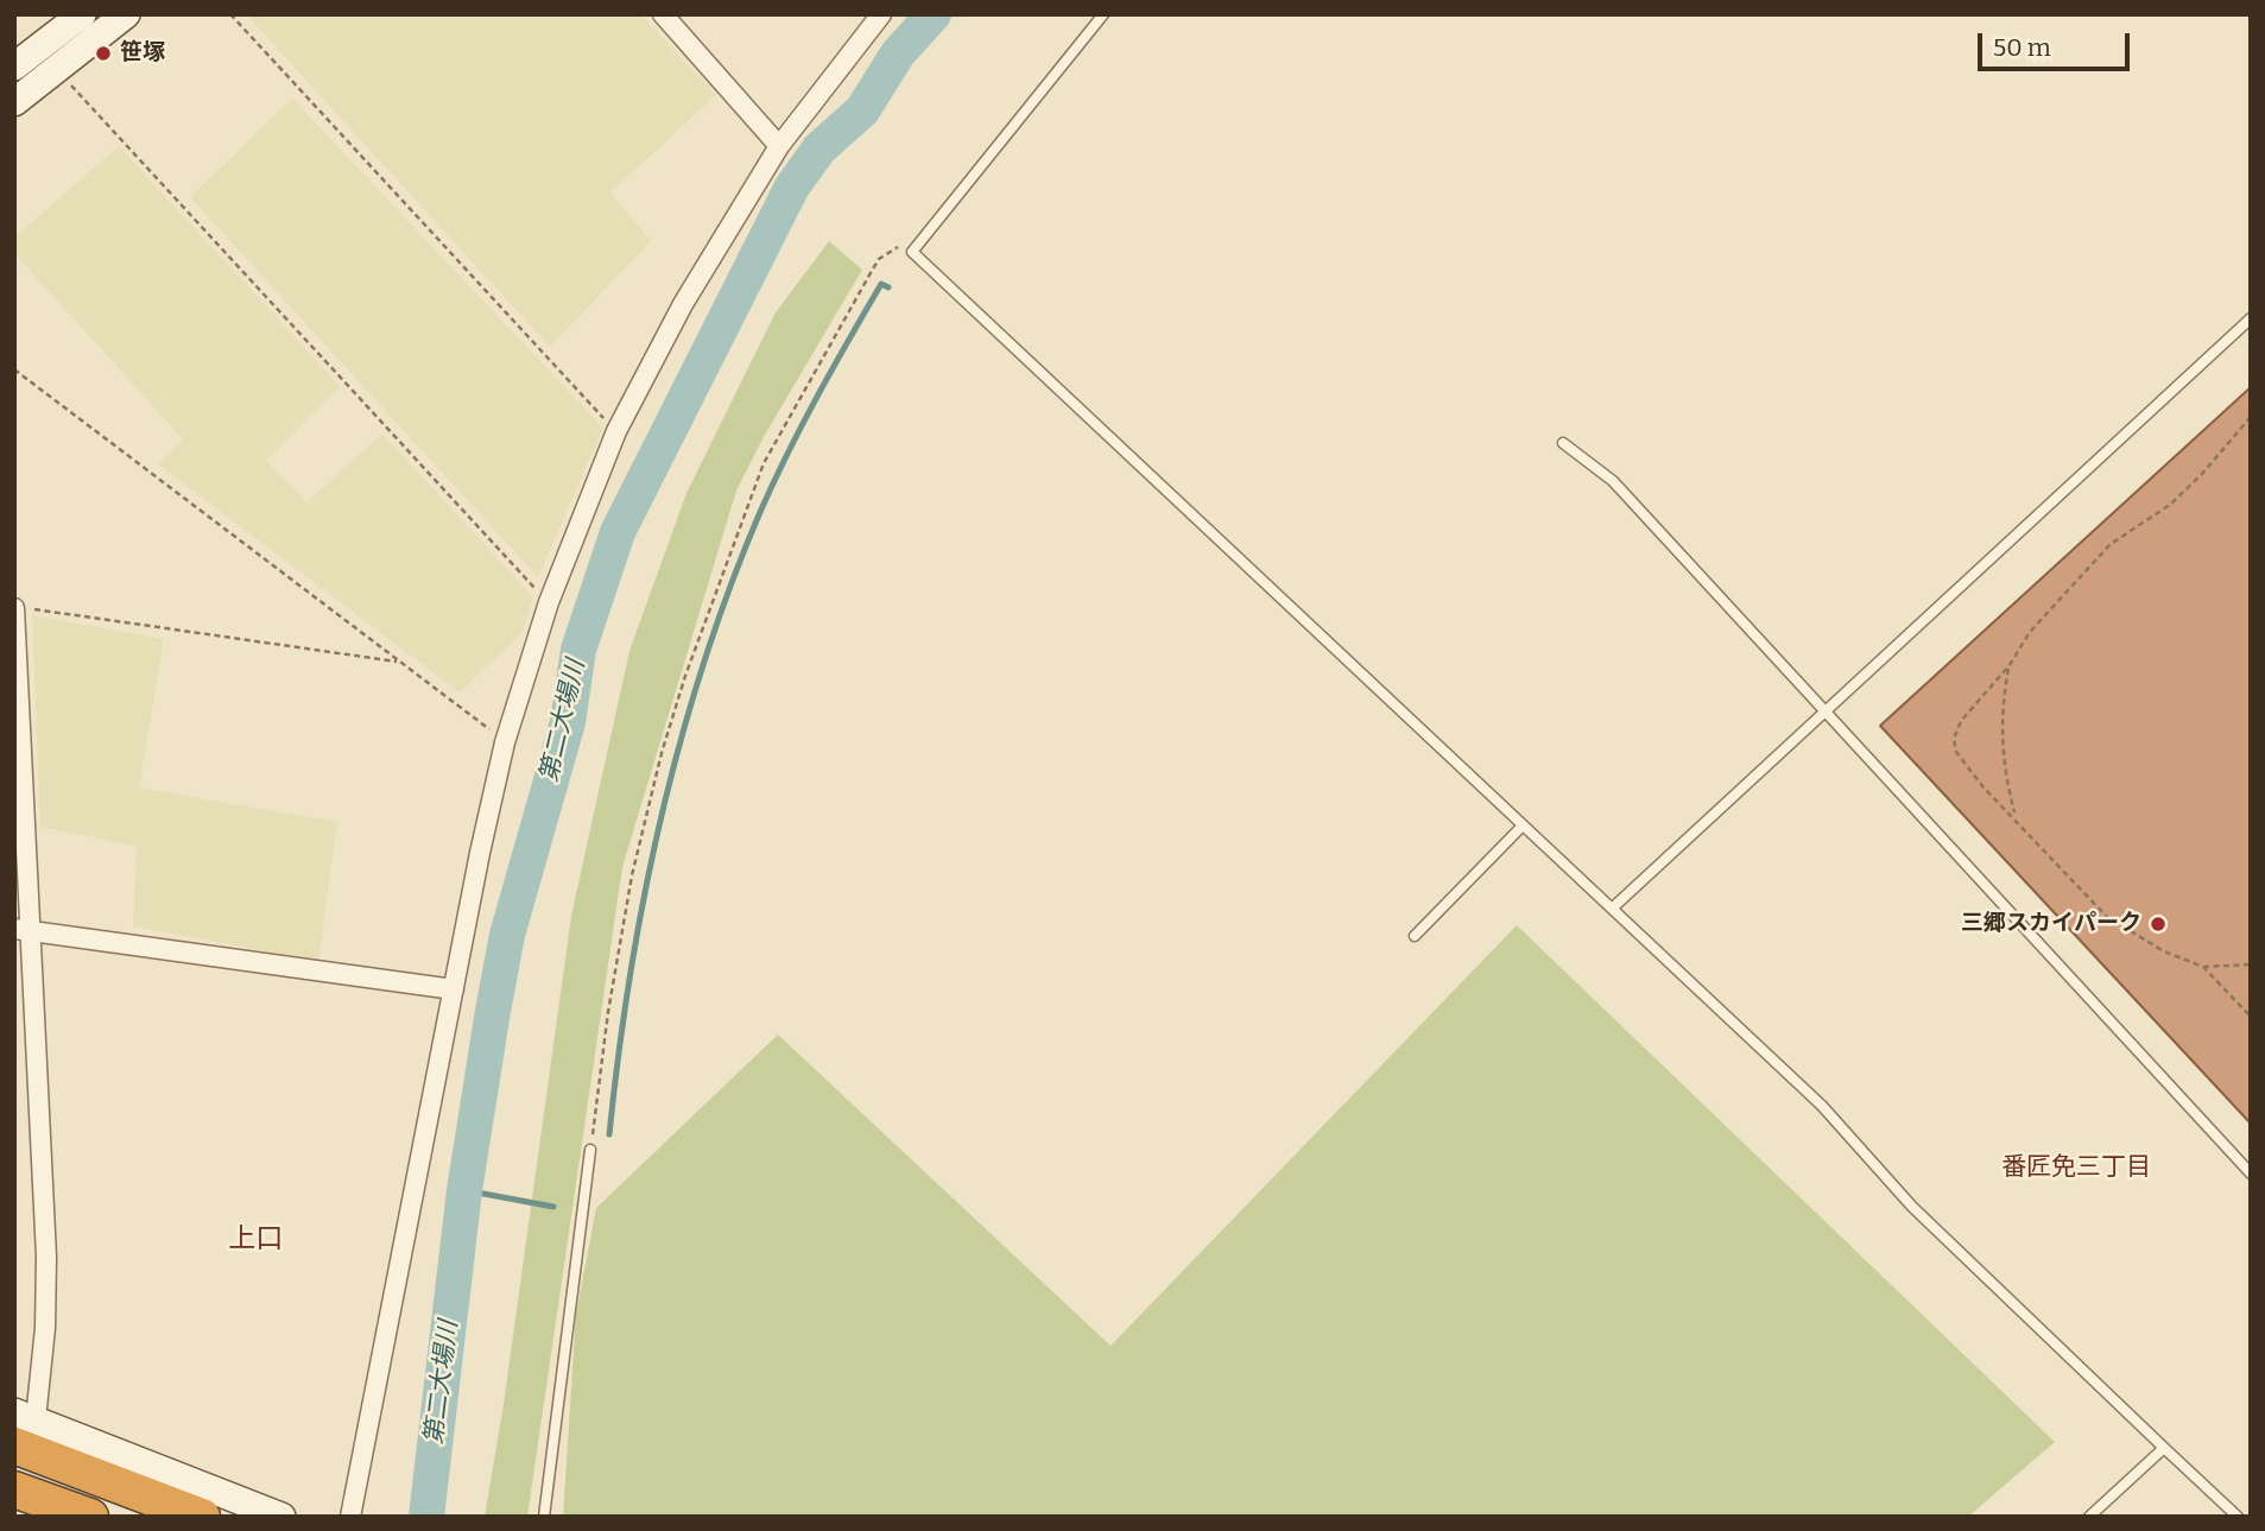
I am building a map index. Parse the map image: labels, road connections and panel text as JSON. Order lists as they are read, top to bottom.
{
  "districts": ["番匠免三丁目", "上口"],
  "water": ["第二大場川"],
  "places": ["笹塚", "三郷スカイパーク"],
  "scale_bar": "50 m"
}
